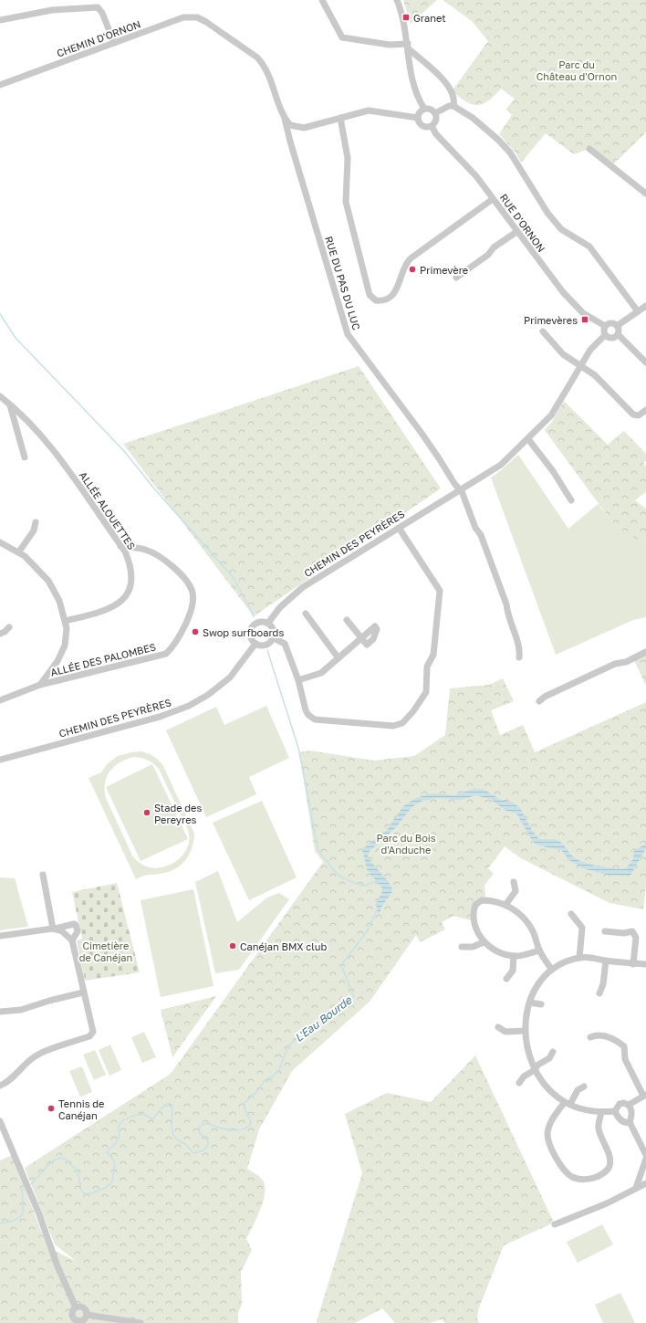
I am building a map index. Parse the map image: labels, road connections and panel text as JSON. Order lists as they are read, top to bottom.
{
  "streets": {
    "street": [
      "CHEMIN D'ORNON",
      "RUE D'ORNON",
      "RUE DU PAS DU LUC",
      "ALLÉE ALOUETTES",
      "CHEMIN DES PEYRÈRES",
      "ALLÉE DES PALOMBES"
    ]
  },
  "crossings": [
    ["CHEMIN D'ORNON", "RUE DU PAS DU LUC"],
    ["RUE D'ORNON", "CHEMIN DES PEYRÈRES"],
    ["RUE DU PAS DU LUC", "CHEMIN DES PEYRÈRES"],
    ["ALLÉE ALOUETTES", "ALLÉE DES PALOMBES"]
  ],
  "water": ["L'Eau Bourde"],
  "parks": ["Parc du Château d'Ornon", "Parc du Bois d'Anduche", "Cimetière de Canéjan"],
  "places": {
    "transit": ["Granet", "Primevères"],
    "other": [
      "Primevère",
      "Swop surfboards",
      "Stade des Pereyres",
      "Canéjan BMX club",
      "Tennis de Canéjan"
    ]
  }
}
